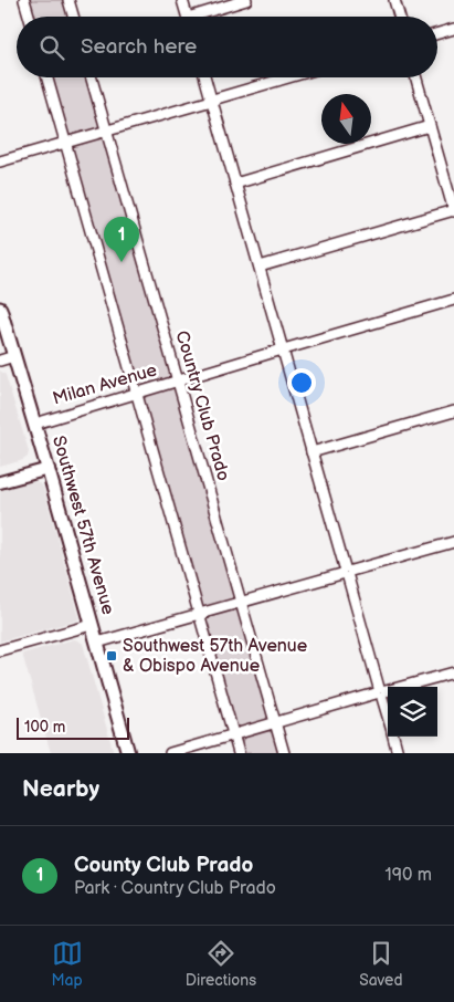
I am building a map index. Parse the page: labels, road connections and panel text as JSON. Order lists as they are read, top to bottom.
{
  "streets": {
    "main road": ["Southwest 57th Avenue"],
    "street": ["Milan Avenue", "Country Club Prado"]
  },
  "crossings": [
    ["Milan Avenue", "Country Club Prado"],
    ["Milan Avenue", "Southwest 57th Avenue"]
  ],
  "places": {
    "transit": ["Southwest 57th Avenue & Obispo Avenue"]
  },
  "scale_bar": "100 m",
  "north": "top",
  "page": {
    "search": "Search here",
    "pins": "1",
    "scale": "100 m",
    "heading": "Nearby",
    "list": [
      {
        "mark": "1",
        "name": "County Club Prado",
        "note": "Park · Country Club Prado",
        "value": "190 m"
      }
    ],
    "nav": ["Map", "Directions", "Saved"]
  }
}
